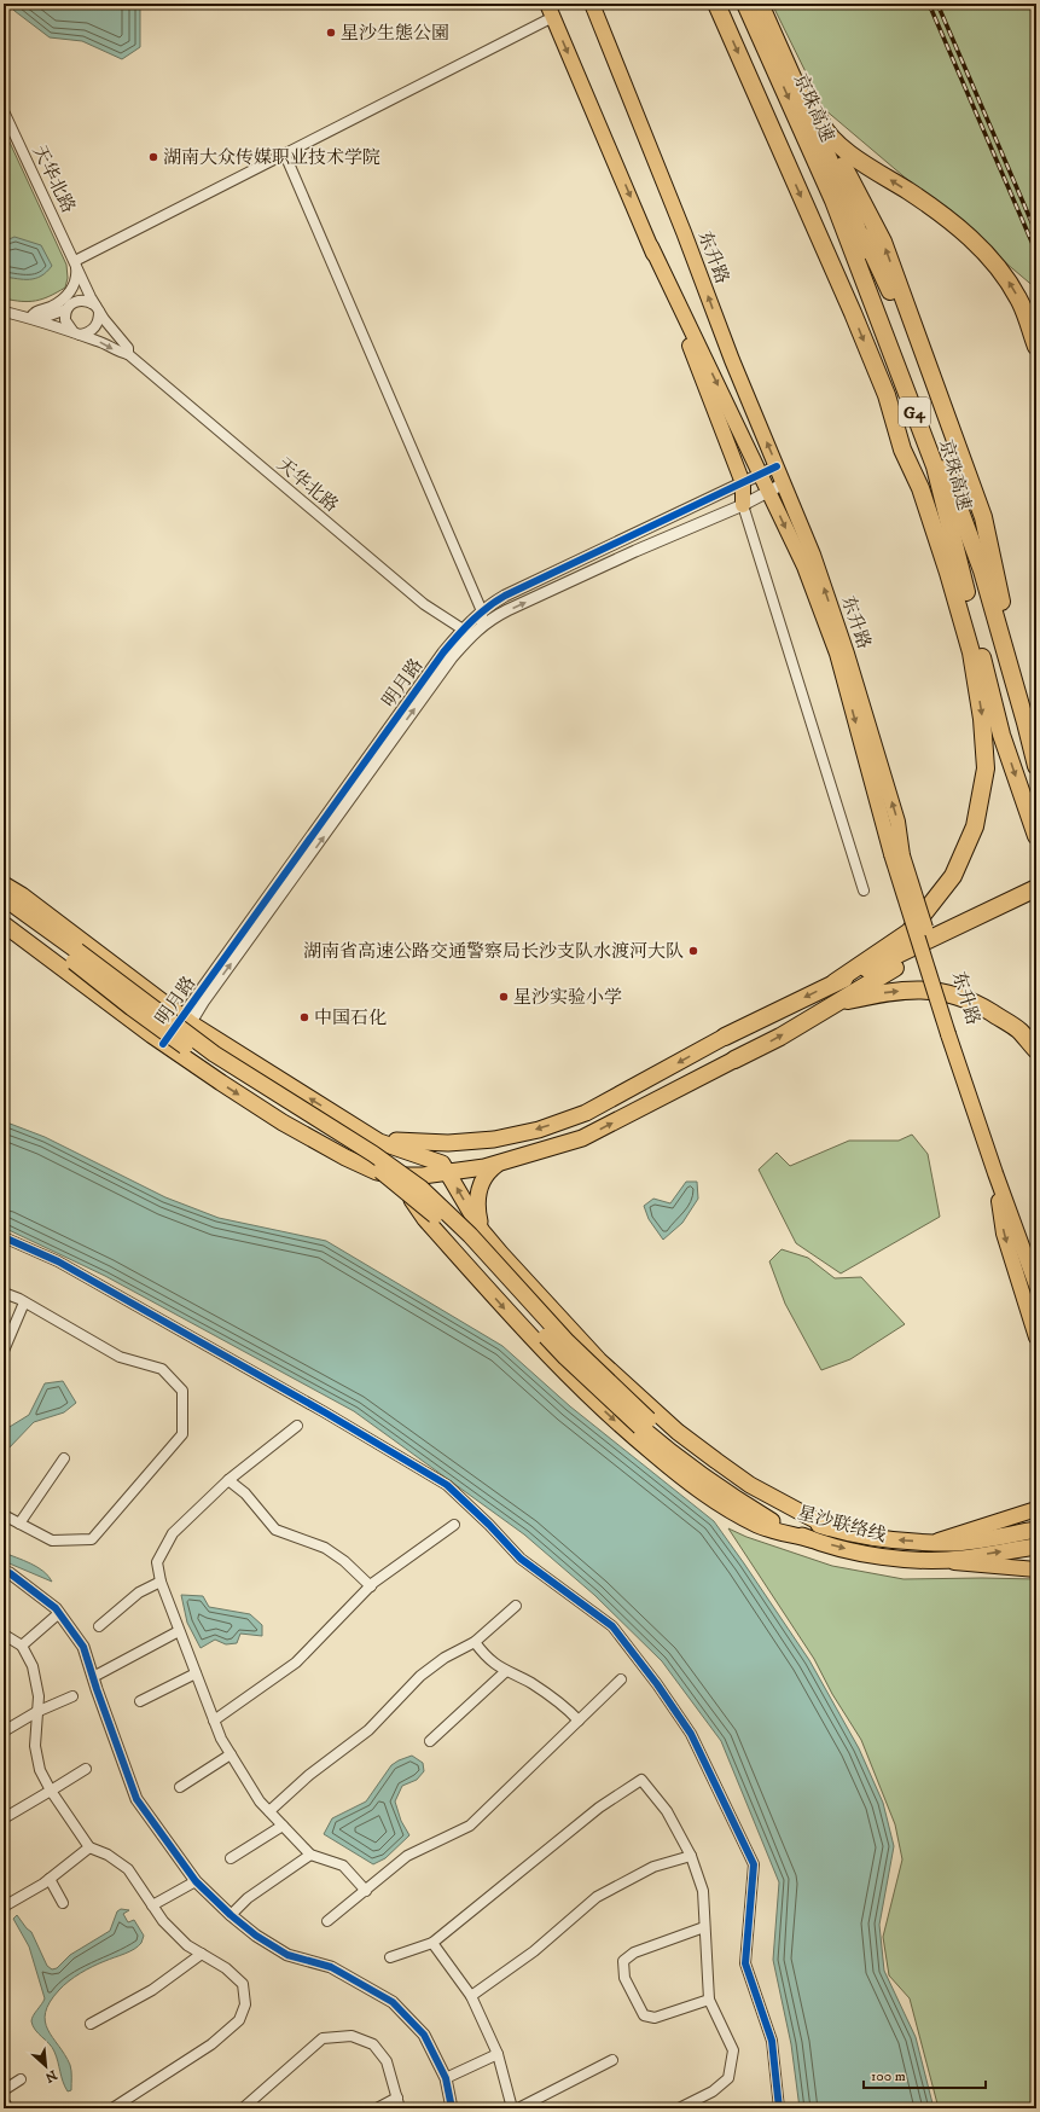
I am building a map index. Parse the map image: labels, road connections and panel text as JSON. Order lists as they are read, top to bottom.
{
  "streets": {
    "highway": ["京珠高速", "G4", "星沙联络线"],
    "main road": ["东升路"],
    "street": ["天华北路", "明月路"]
  },
  "crossings": [
    ["天华北路", "明月路"],
    ["东升路", "明月路"]
  ],
  "places": [
    "星沙生態公園",
    "湖南大众传媒职业技术学院",
    "湖南省高速公路交通警察局长沙支队水渡河大队",
    "星沙实验小学",
    "中国石化"
  ],
  "scale_bar": "100 m",
  "north": "bottom right"
}
